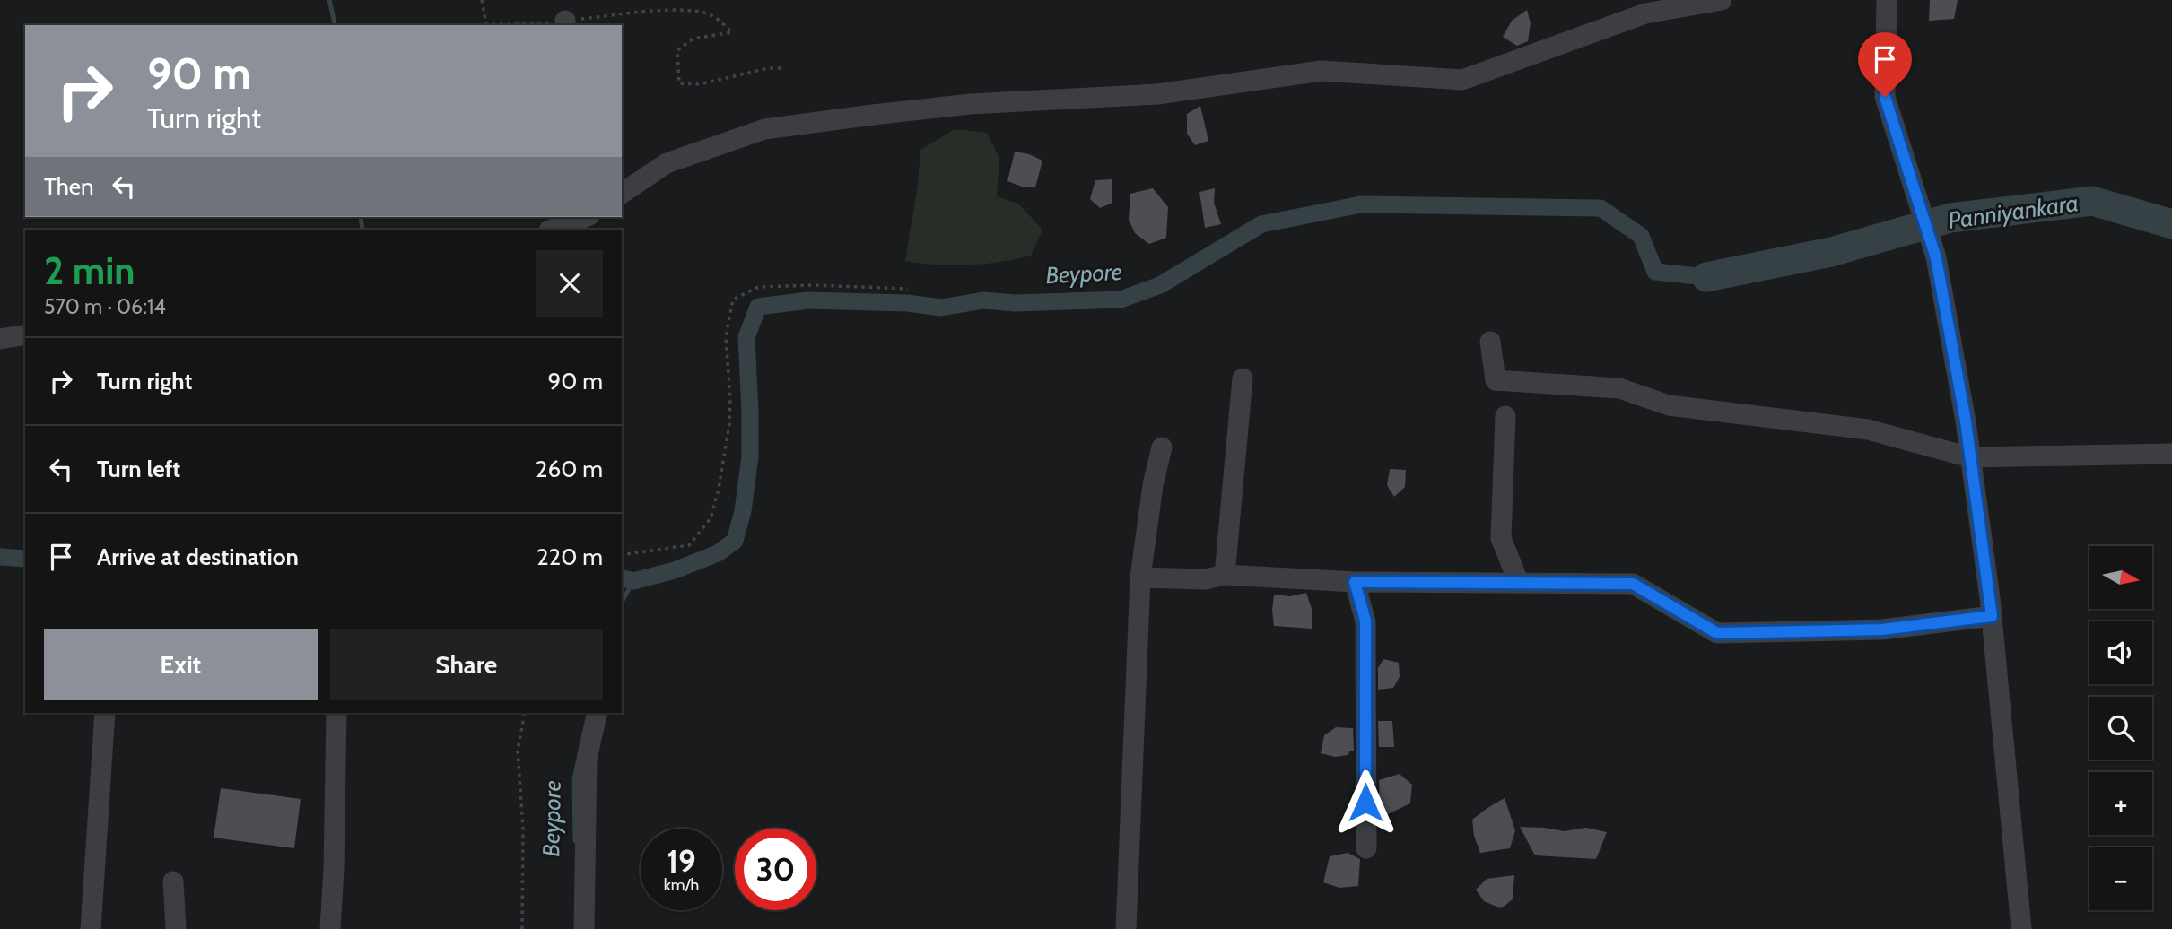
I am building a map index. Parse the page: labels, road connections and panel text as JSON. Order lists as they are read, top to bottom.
{
  "water": ["Panniyankara", "Beypore"],
  "north": "right",
  "page": {
    "turn": ["90 m", "Turn right"],
    "then": "Then",
    "heading": ["2 min", "570 m · 06:14"],
    "list": [
      {
        "name": "Turn right",
        "value": "90 m"
      },
      {
        "name": "Turn left",
        "value": "260 m"
      },
      {
        "name": "Arrive at destination",
        "value": "220 m"
      }
    ],
    "map_buttons": ["+", "−"],
    "buttons": ["Exit", "Share"],
    "speed": "19 km/h",
    "limit": "30"
  }
}
